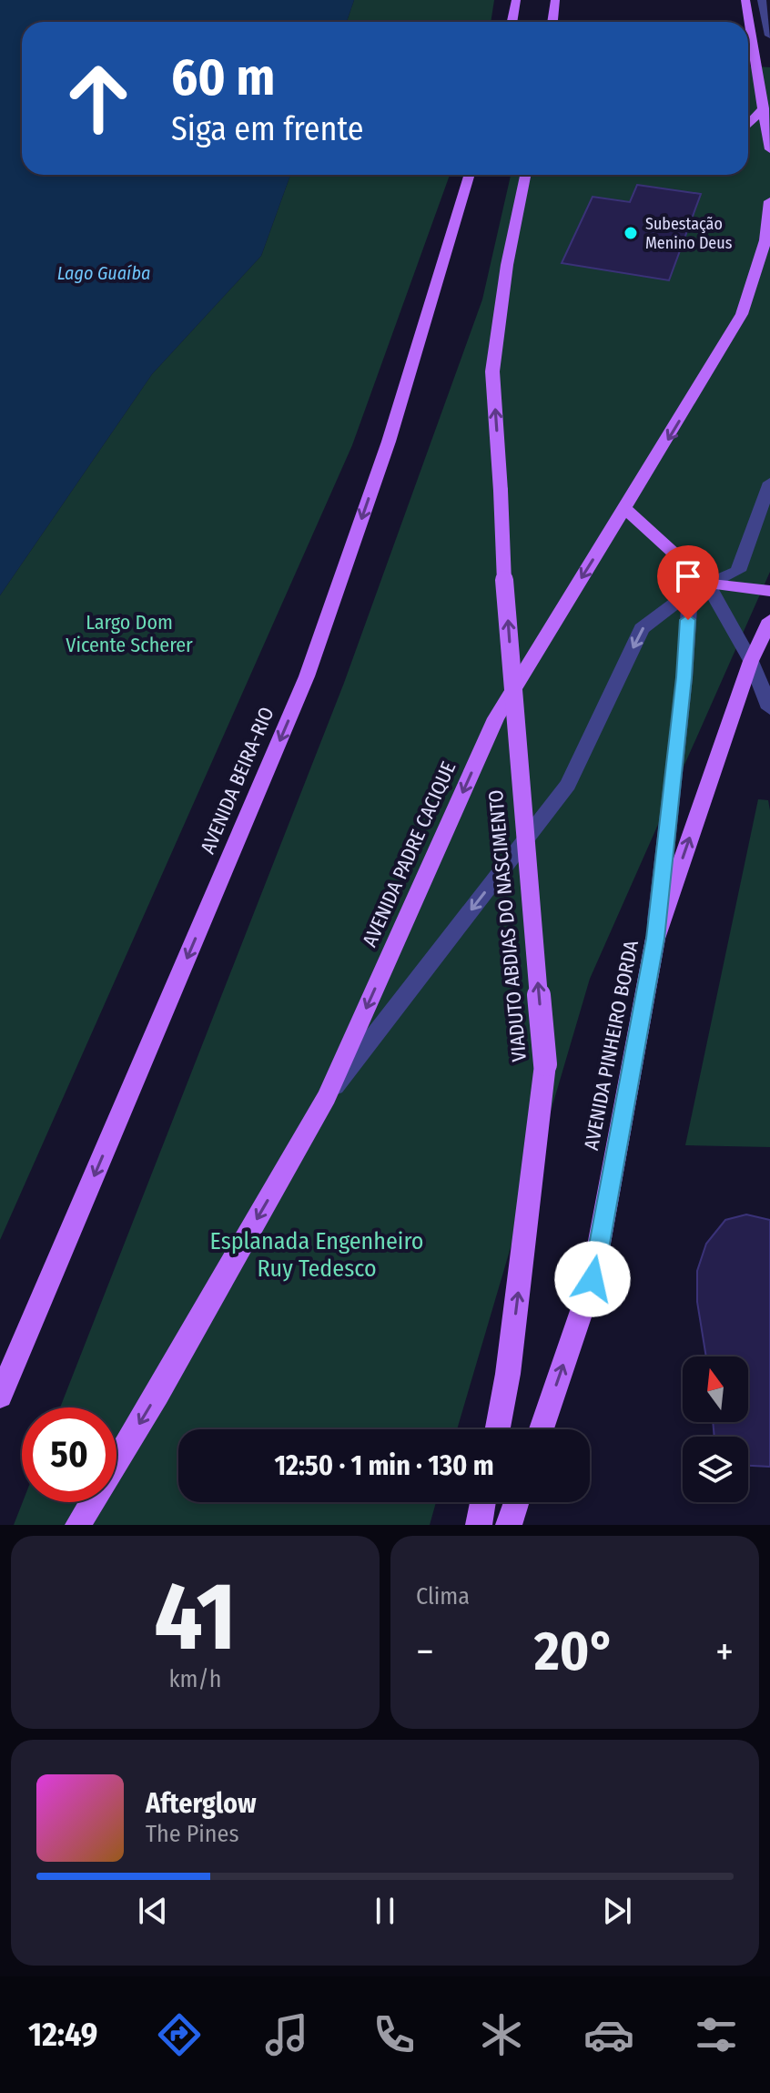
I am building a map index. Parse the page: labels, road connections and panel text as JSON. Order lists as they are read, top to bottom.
{
  "streets": {
    "main road": [
      "AVENIDA BEIRA-RIO",
      "AVENIDA PADRE CACIQUE",
      "VIADUTO ABDIAS DO NASCIMENTO",
      "AVENIDA PINHEIRO BORDA"
    ]
  },
  "one_way": [
    "AVENIDA BEIRA-RIO",
    "AVENIDA PADRE CACIQUE",
    "VIADUTO ABDIAS DO NASCIMENTO",
    "AVENIDA PINHEIRO BORDA"
  ],
  "water": ["Lago Guaíba"],
  "parks": ["Largo Dom Vicente Scherer", "Esplanada Engenheiro Ruy Tedesco"],
  "places": ["Subestação Menino Deus"],
  "north": "top",
  "page": {
    "turn": ["60 m", "Siga em frente"],
    "limit": "50",
    "trip": "12:50 · 1 min · 130 m",
    "tile": [
      ["41", "km/h"],
      "Clima"
    ],
    "heat": ["−", "20°", "+"],
    "song": ["Afterglow", "The Pines"],
    "tabs": "12:49"
  }
}
